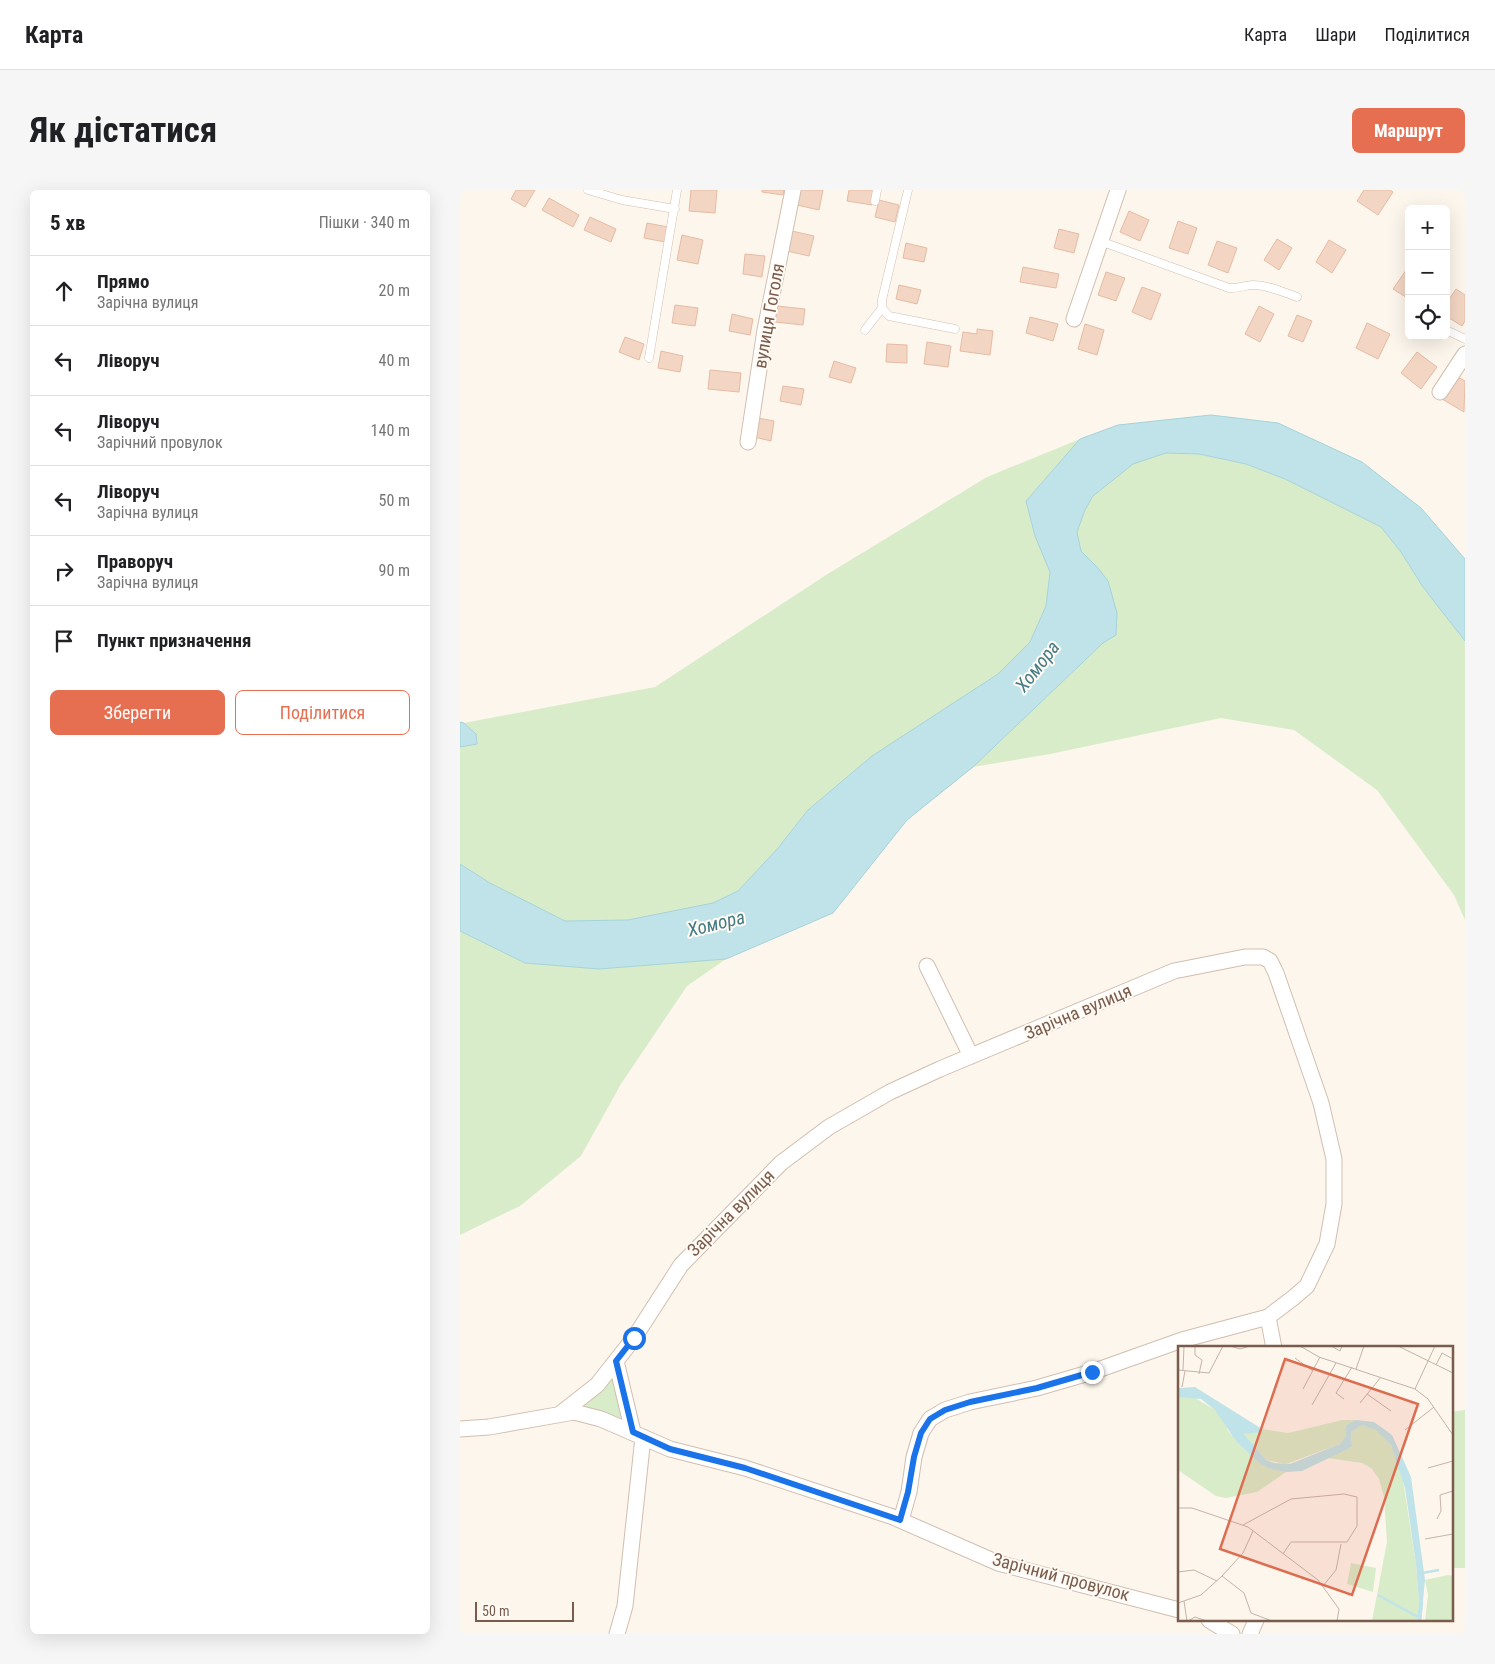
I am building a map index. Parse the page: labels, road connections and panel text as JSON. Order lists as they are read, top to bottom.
{
  "streets": {
    "street": ["вулиця Гоголя", "Зарічна вулиця", "Зарічний провулок"]
  },
  "crossings": [
    ["Зарічна вулиця", "Зарічний провулок"]
  ],
  "water": ["Хомора"],
  "scale_bar": "50 m",
  "page": {
    "header": "Карта",
    "nav": ["Карта", "Шари", "Поділитися"],
    "buttons": [
      "Маршрут",
      ["Зберегти", "Поділитися"]
    ],
    "title": "Як дістатися",
    "heading": ["5 хв", "Пішки · 340 m"],
    "map_buttons": ["+", "−"],
    "list": [
      ["Прямо", "Зарічна вулиця", "20 m"],
      ["Ліворуч", "40 m"],
      ["Ліворуч", "Зарічний провулок", "140 m"],
      ["Ліворуч", "Зарічна вулиця", "50 m"],
      ["Праворуч", "Зарічна вулиця", "90 m"],
      "Пункт призначення"
    ],
    "scale": "50 m"
  }
}
